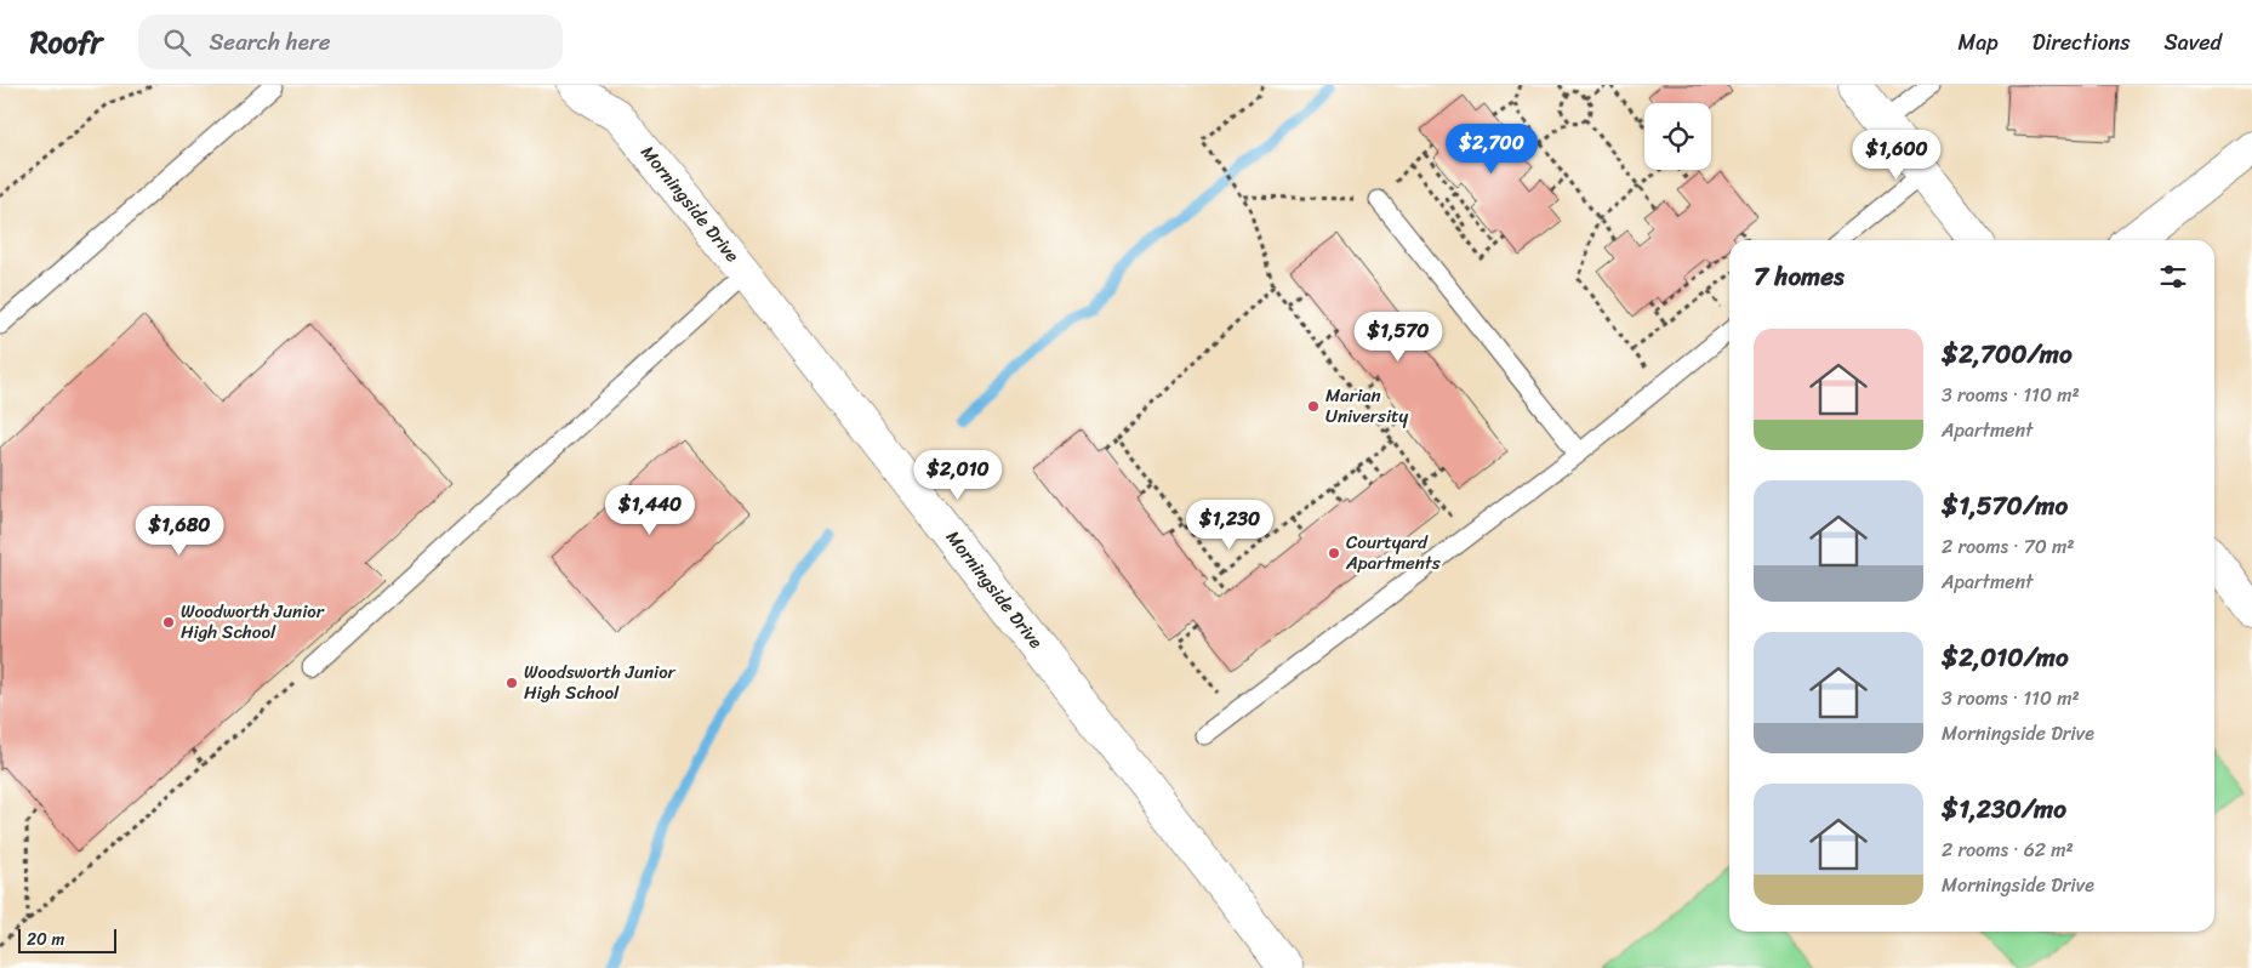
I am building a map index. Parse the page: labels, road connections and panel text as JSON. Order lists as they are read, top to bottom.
{
  "streets": {
    "street": ["Morningside Drive"]
  },
  "places": [
    "Marian University",
    "Courtyard Apartments",
    "Woodworth Junior High School",
    "Woodsworth Junior High School"
  ],
  "scale_bar": "20 m",
  "page": {
    "header": "Roofr",
    "search": "Search here",
    "nav": ["Map", "Directions", "Saved"],
    "price": [
      "$2,700",
      "$1,600",
      "$1,570",
      "$2,010",
      "$1,440",
      "$1,230",
      "$1,680"
    ],
    "heading": "7 homes",
    "list": [
      {
        "name": "$2,700/mo",
        "note": "3 rooms · 110 m² · Apartment"
      },
      {
        "name": "$1,570/mo",
        "note": "2 rooms · 70 m² · Apartment"
      },
      {
        "name": "$2,010/mo",
        "note": "3 rooms · 110 m² · Morningside Drive"
      },
      {
        "name": "$1,230/mo",
        "note": "2 rooms · 62 m² · Morningside Drive"
      }
    ],
    "scale": "20 m"
  }
}
